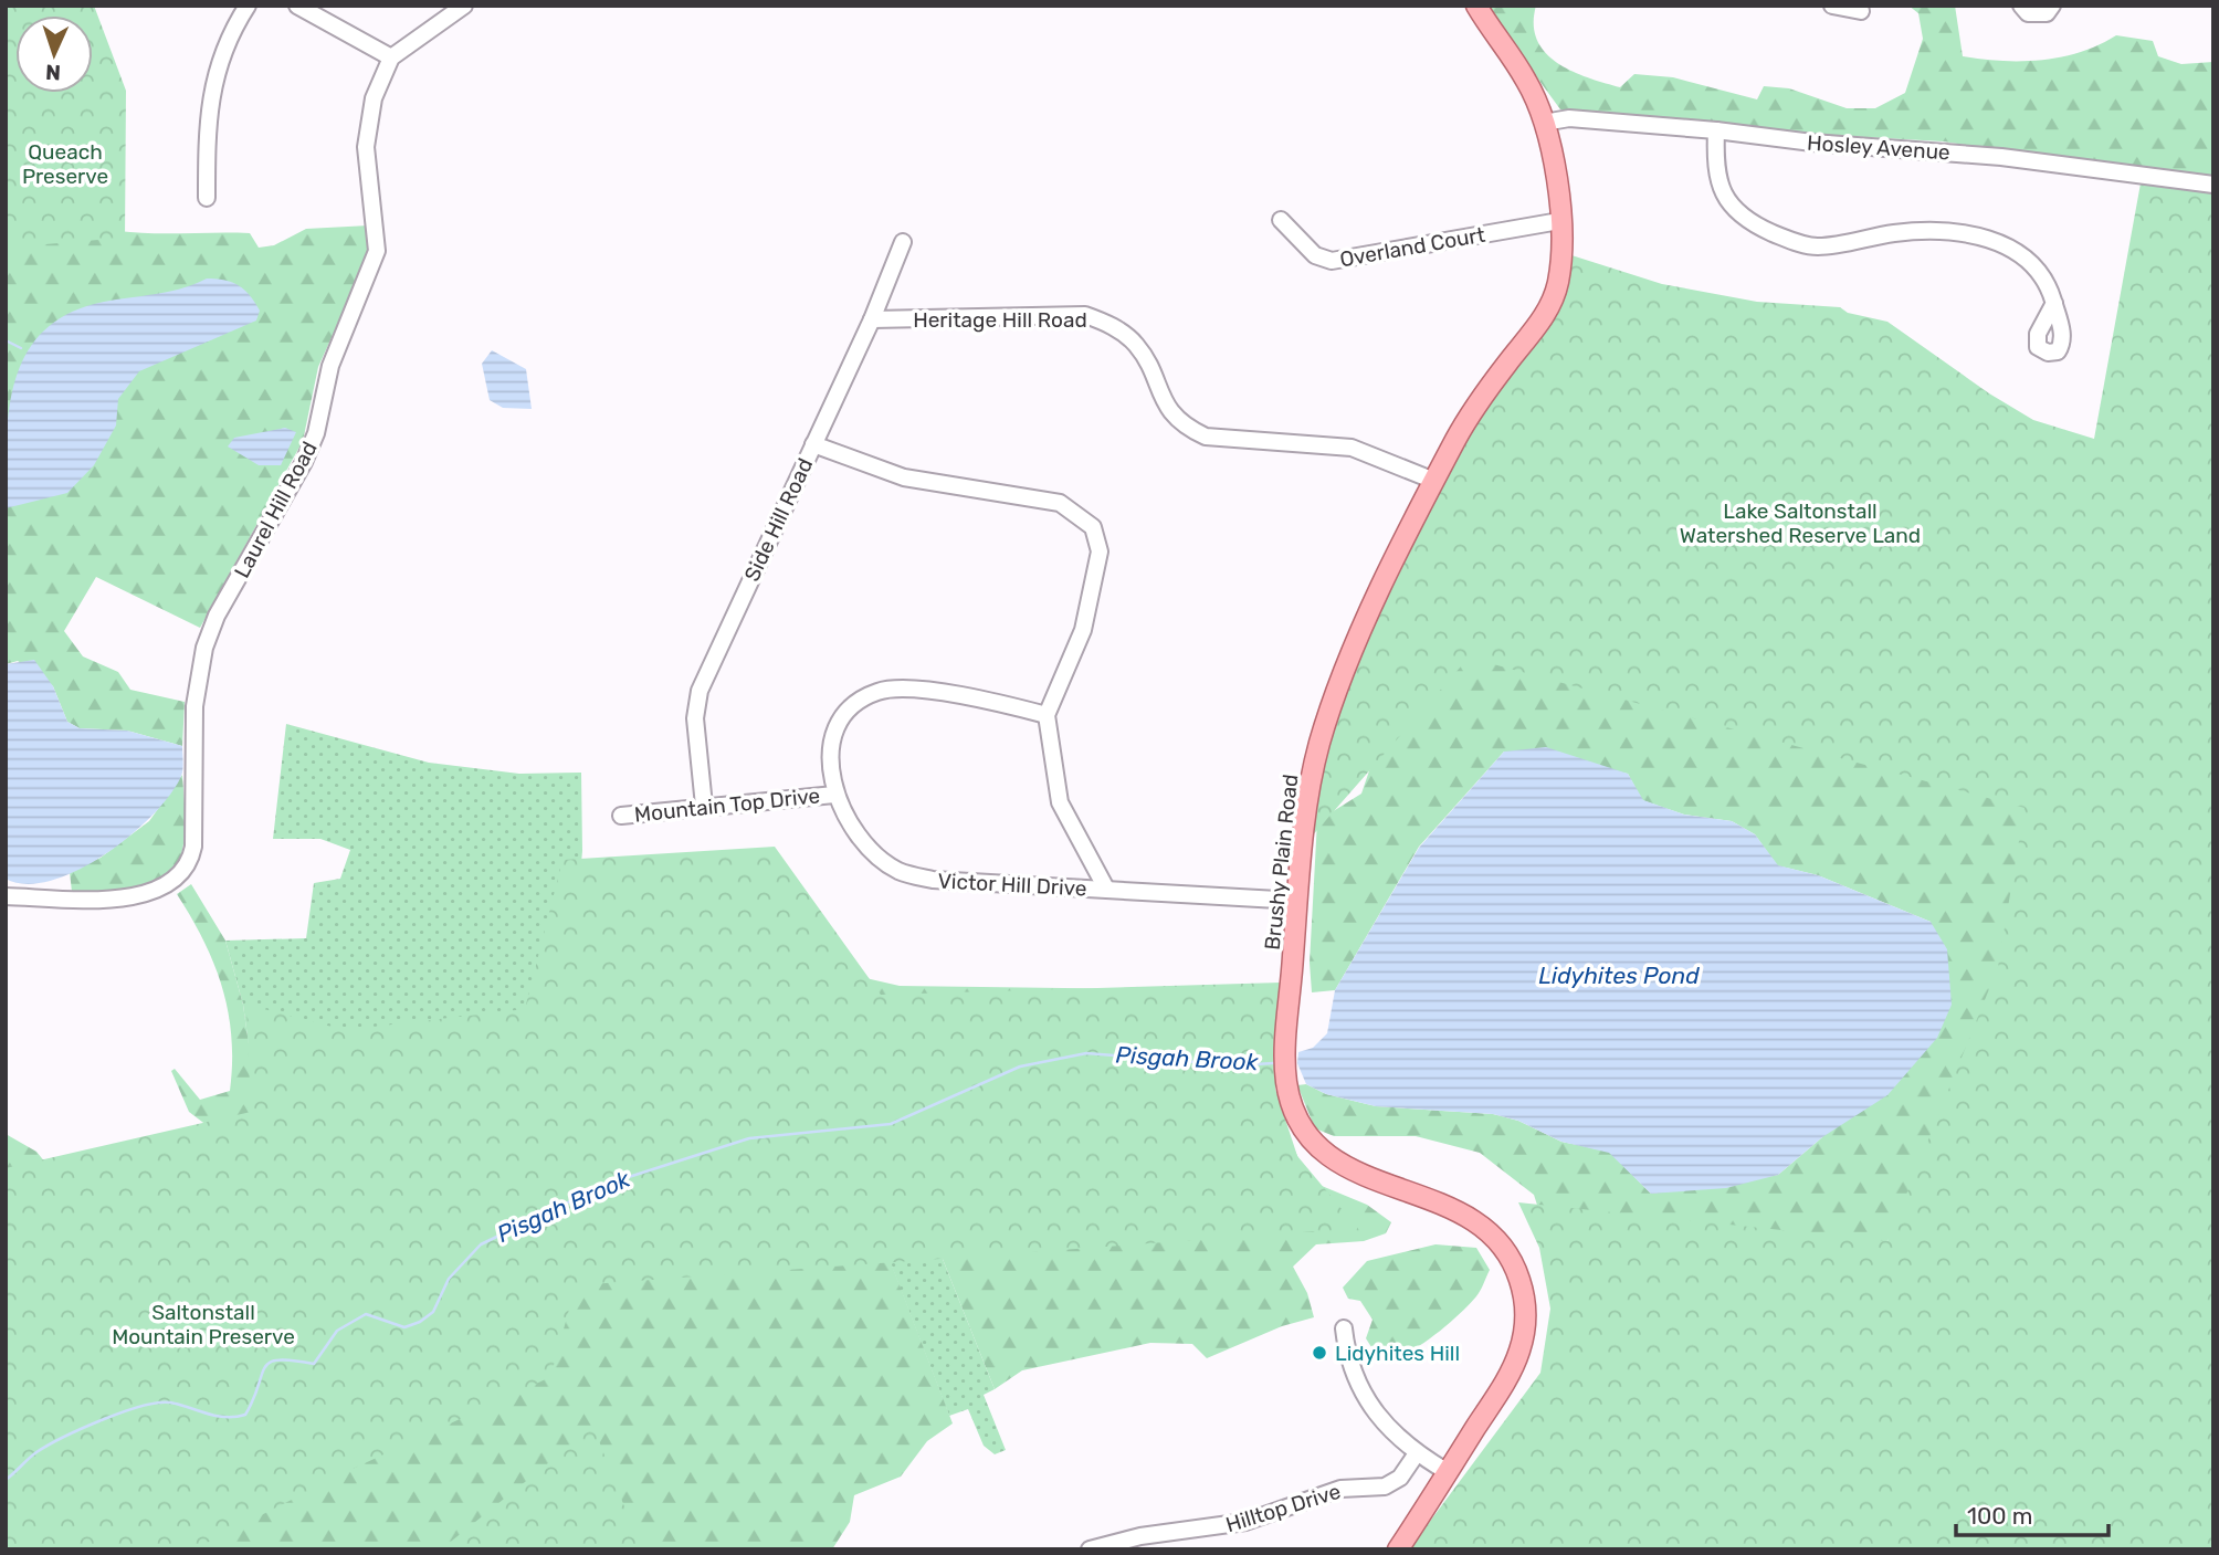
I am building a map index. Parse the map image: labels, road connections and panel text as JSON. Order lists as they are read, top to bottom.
{
  "streets": {
    "main road": ["Brushy Plain Road"],
    "street": [
      "Hosley Avenue",
      "Overland Court",
      "Heritage Hill Road",
      "Laurel Hill Road",
      "Side Hill Road",
      "Mountain Top Drive",
      "Victor Hill Drive",
      "Hilltop Drive"
    ]
  },
  "crossings": [
    ["Hosley Avenue", "Brushy Plain Road"],
    ["Overland Court", "Brushy Plain Road"],
    ["Heritage Hill Road", "Side Hill Road"],
    ["Heritage Hill Road", "Brushy Plain Road"],
    ["Side Hill Road", "Mountain Top Drive"],
    ["Mountain Top Drive", "Victor Hill Drive"],
    ["Brushy Plain Road", "Victor Hill Drive"]
  ],
  "water": ["Lidyhites Pond", "Pisgah Brook"],
  "parks": ["Queach Preserve", "Lake Saltonstall Watershed Reserve Land", "Saltonstall Mountain Preserve"],
  "places": ["Lidyhites Hill"],
  "scale_bar": "100 m",
  "north": "bottom"
}
